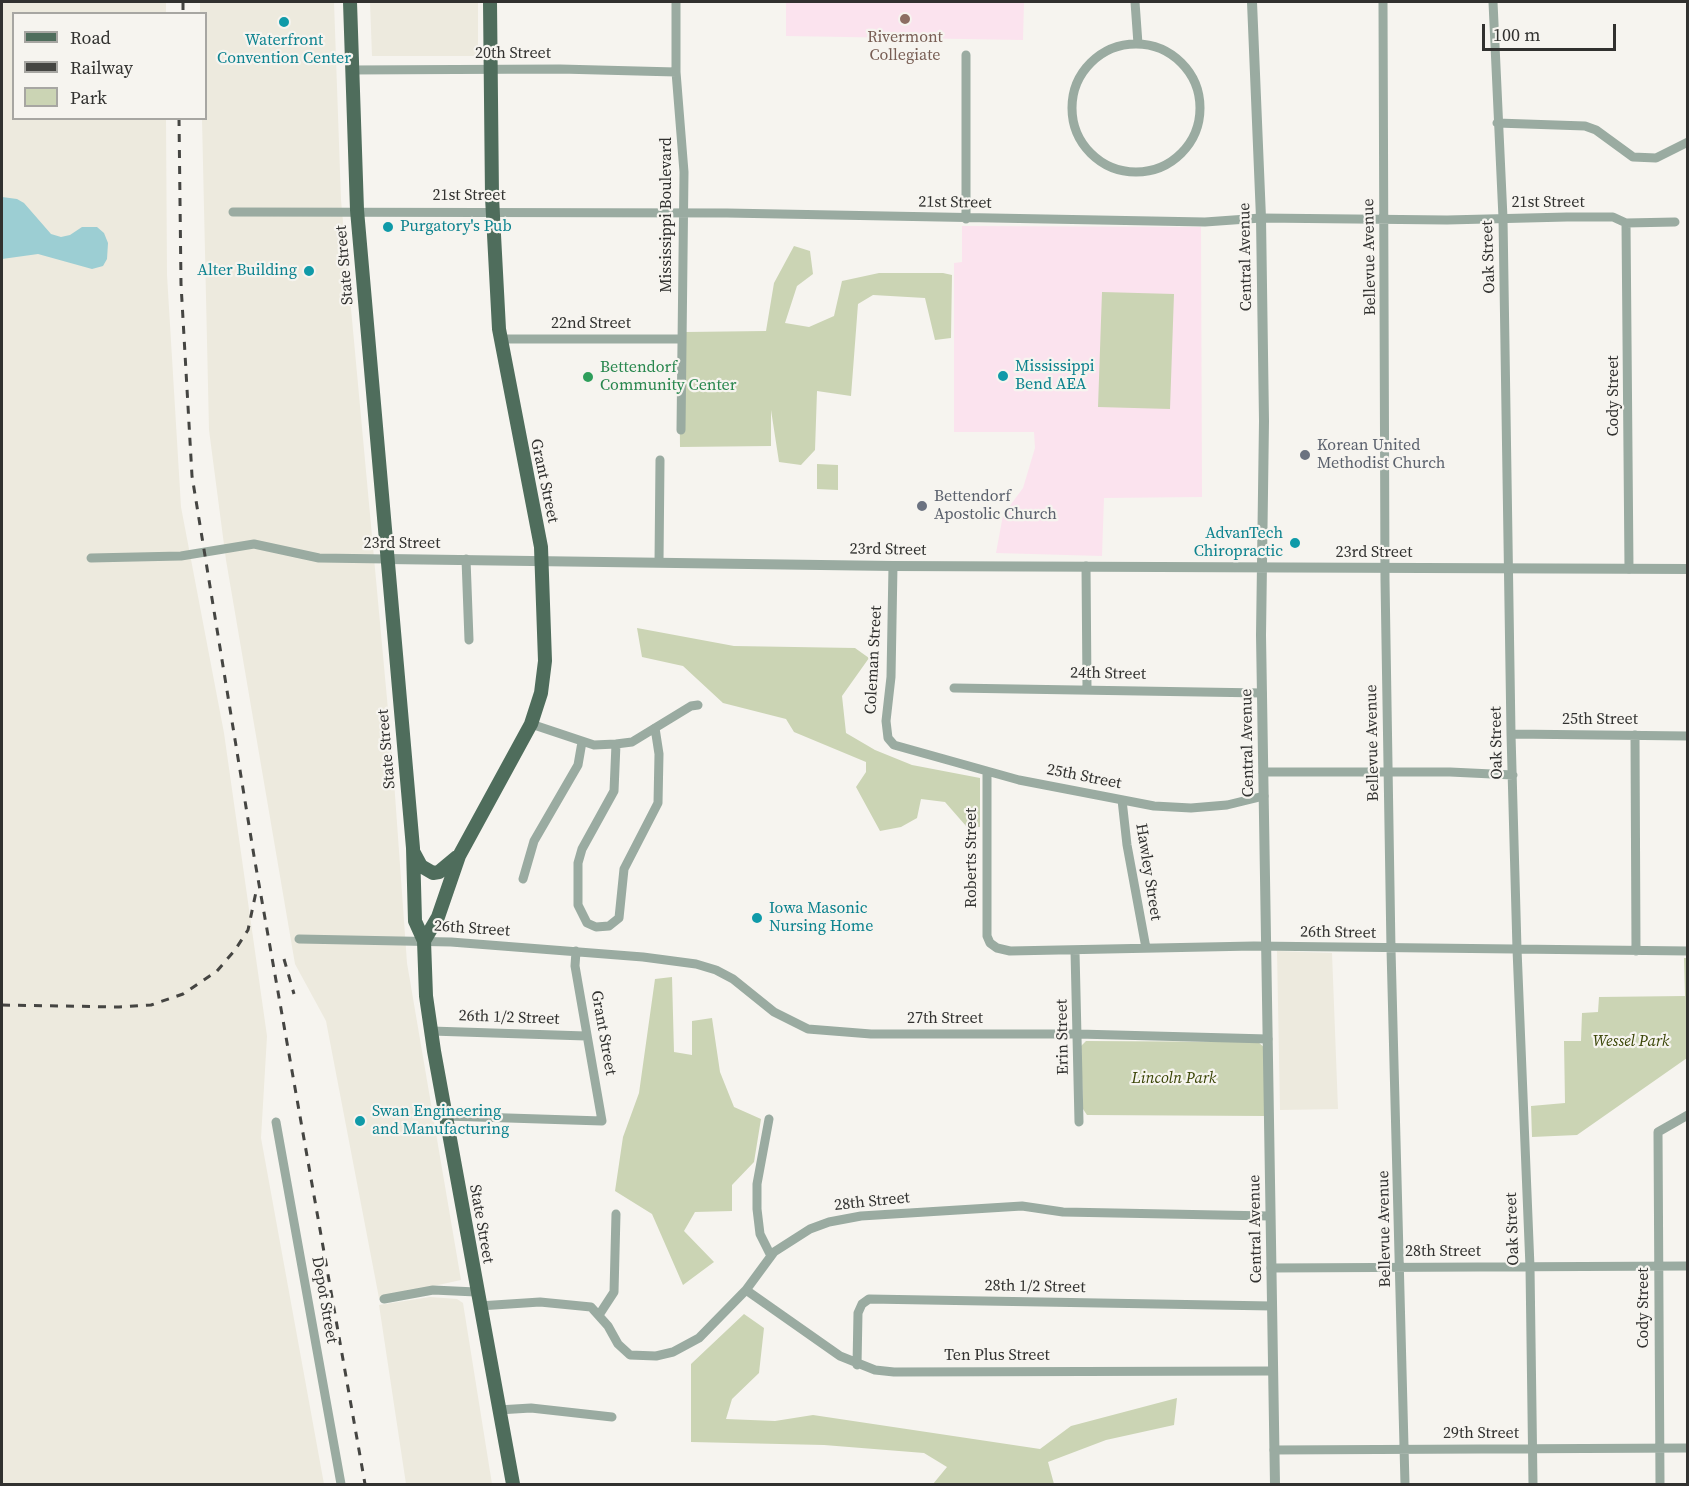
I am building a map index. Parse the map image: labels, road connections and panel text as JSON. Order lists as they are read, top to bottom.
{
  "streets": {
    "main road": ["State Street", "Grant Street"],
    "street": [
      "20th Street",
      "21st Street",
      "Mississippi Boulevard",
      "Central Avenue",
      "Bellevue Avenue",
      "Oak Street",
      "22nd Street",
      "Cody Street",
      "23rd Street",
      "Coleman Street",
      "24th Street",
      "25th Street",
      "Roberts Street",
      "Hawley Street",
      "26th Street",
      "26th 1/2 Street",
      "27th Street",
      "Erin Street",
      "28th Street",
      "28th 1/2 Street",
      "Depot Street",
      "Ten Plus Street",
      "29th Street"
    ]
  },
  "crossings": [
    ["20th Street", "Mississippi Boulevard"],
    ["20th Street", "State Street"],
    ["20th Street", "Grant Street"],
    ["21st Street", "Mississippi Boulevard"],
    ["21st Street", "Central Avenue"],
    ["21st Street", "Bellevue Avenue"],
    ["21st Street", "Oak Street"],
    ["21st Street", "State Street"],
    ["21st Street", "Cody Street"],
    ["21st Street", "Grant Street"],
    ["Mississippi Boulevard", "22nd Street"],
    ["Central Avenue", "23rd Street"],
    ["Central Avenue", "24th Street"],
    ["Central Avenue", "25th Street"],
    ["Central Avenue", "26th Street"],
    ["Central Avenue", "27th Street"],
    ["Central Avenue", "28th Street"],
    ["Central Avenue", "28th 1/2 Street"],
    ["Central Avenue", "Ten Plus Street"],
    ["Central Avenue", "29th Street"],
    ["Bellevue Avenue", "23rd Street"],
    ["Bellevue Avenue", "26th Street"],
    ["Bellevue Avenue", "28th Street"],
    ["Bellevue Avenue", "29th Street"],
    ["Oak Street", "23rd Street"],
    ["Oak Street", "25th Street"],
    ["Oak Street", "26th Street"],
    ["Oak Street", "28th Street"],
    ["Oak Street", "29th Street"],
    ["State Street", "Grant Street"],
    ["State Street", "23rd Street"],
    ["State Street", "26th Street"],
    ["State Street", "26th 1/2 Street"],
    ["22nd Street", "Grant Street"],
    ["Cody Street", "23rd Street"],
    ["Cody Street", "28th Street"],
    ["Cody Street", "29th Street"],
    ["Grant Street", "23rd Street"],
    ["Grant Street", "26th Street"],
    ["Grant Street", "26th 1/2 Street"],
    ["23rd Street", "Coleman Street"],
    ["Coleman Street", "25th Street"],
    ["25th Street", "Roberts Street"],
    ["25th Street", "Hawley Street"],
    ["Roberts Street", "26th Street"],
    ["Hawley Street", "26th Street"],
    ["26th Street", "27th Street"],
    ["26th Street", "Erin Street"],
    ["27th Street", "Erin Street"],
    ["28th Street", "Ten Plus Street"],
    ["28th 1/2 Street", "Ten Plus Street"]
  ],
  "parks": ["Wessel Park", "Lincoln Park"],
  "places": [
    "Rivermont Collegiate",
    "Waterfront Convention Center",
    "Purgatory's Pub",
    "Alter Building",
    "Mississippi Bend AEA",
    "Bettendorf Community Center",
    "Korean United Methodist Church",
    "Bettendorf Apostolic Church",
    "AdvanTech Chiropractic",
    "Iowa Masonic Nursing Home",
    "Swan Engineering and Manufacturing"
  ],
  "legend": ["Road", "Railway", "Park"],
  "scale_bar": "100 m"
}
